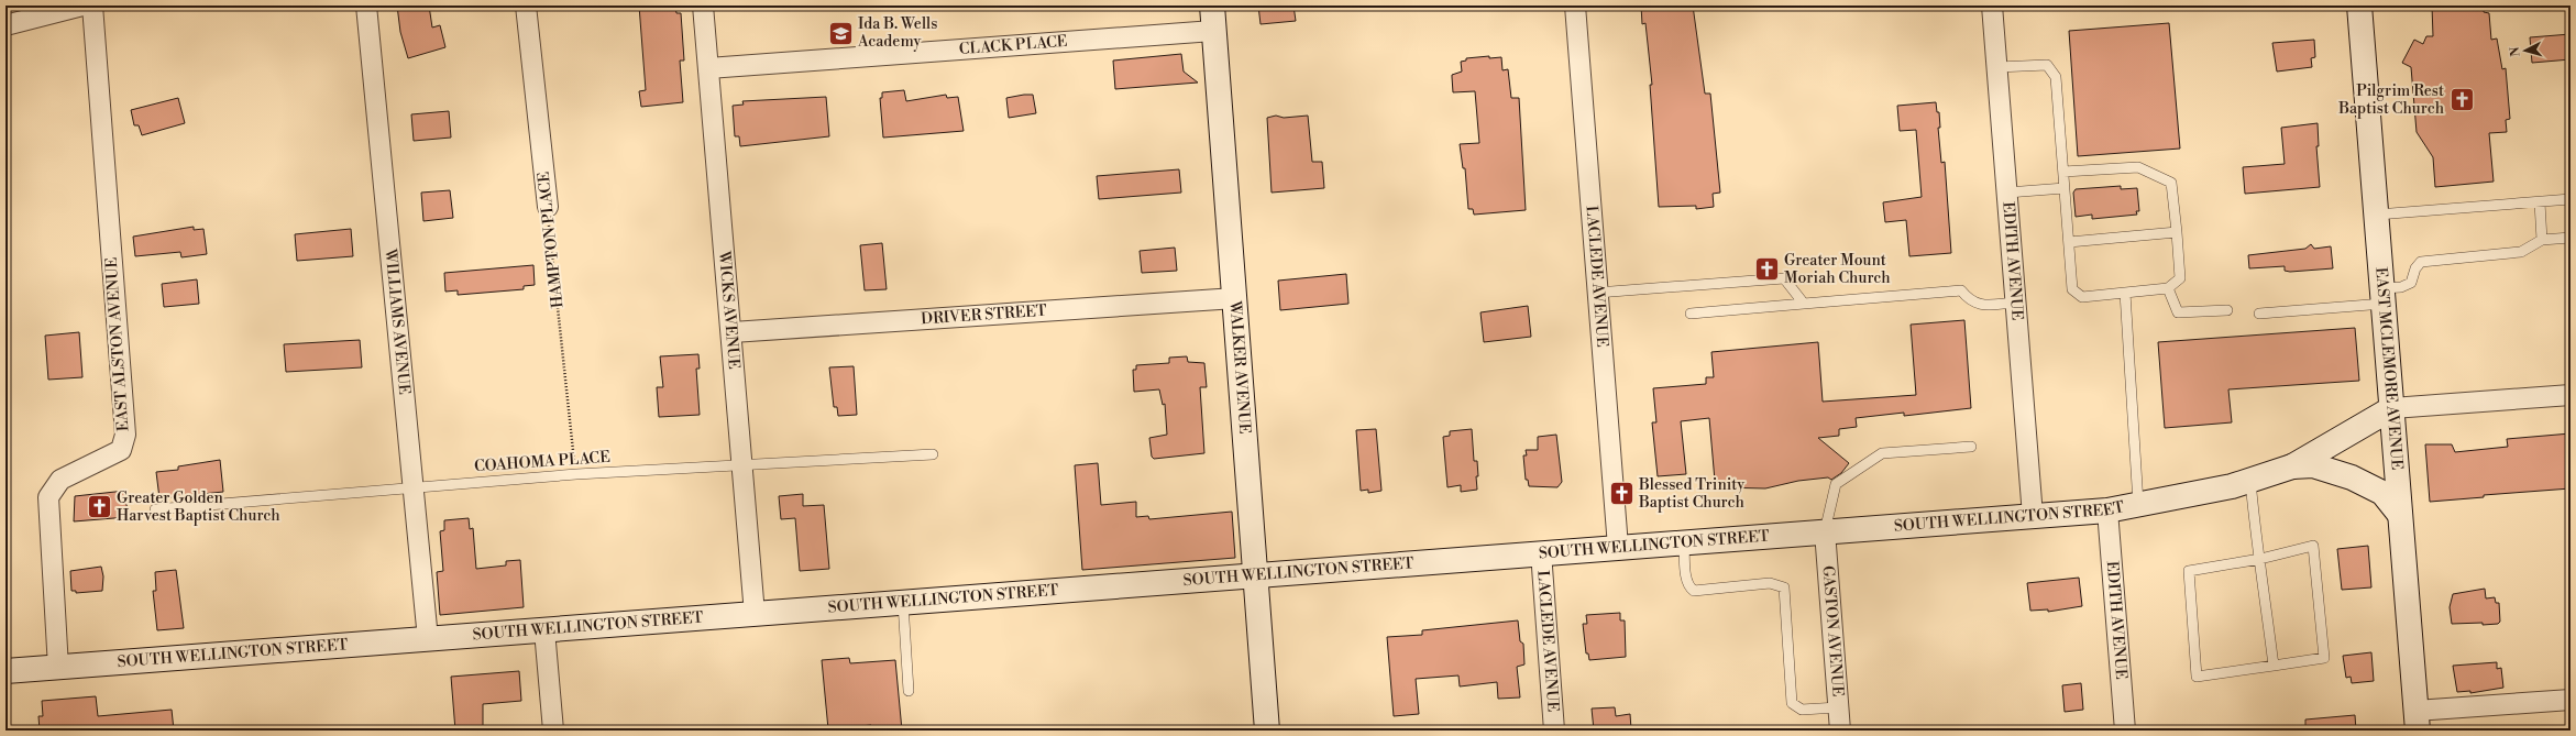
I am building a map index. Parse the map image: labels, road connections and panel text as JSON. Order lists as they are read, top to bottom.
{
  "streets": {
    "street": [
      "CLACK PLACE",
      "HAMPTON PLACE",
      "EDITH AVENUE",
      "LACLEDE AVENUE",
      "WICKS AVENUE",
      "DRIVER STREET",
      "WILLIAMS AVENUE",
      "EAST ALSTON AVENUE",
      "WALKER AVENUE",
      "EAST MCLEMORE AVENUE",
      "SOUTH WELLINGTON STREET",
      "GASTON AVENUE"
    ],
    "lane": ["COAHOMA PLACE"]
  },
  "crossings": [
    ["CLACK PLACE", "WICKS AVENUE"],
    ["CLACK PLACE", "WALKER AVENUE"],
    ["HAMPTON PLACE", "COAHOMA PLACE"],
    ["EDITH AVENUE", "SOUTH WELLINGTON STREET"],
    ["LACLEDE AVENUE", "SOUTH WELLINGTON STREET"],
    ["WICKS AVENUE", "DRIVER STREET"],
    ["WICKS AVENUE", "COAHOMA PLACE"],
    ["WICKS AVENUE", "SOUTH WELLINGTON STREET"],
    ["DRIVER STREET", "WALKER AVENUE"],
    ["WILLIAMS AVENUE", "COAHOMA PLACE"],
    ["WILLIAMS AVENUE", "SOUTH WELLINGTON STREET"],
    ["EAST ALSTON AVENUE", "SOUTH WELLINGTON STREET"],
    ["WALKER AVENUE", "SOUTH WELLINGTON STREET"],
    ["EAST MCLEMORE AVENUE", "SOUTH WELLINGTON STREET"],
    ["SOUTH WELLINGTON STREET", "GASTON AVENUE"]
  ],
  "places": {
    "school or university": ["Ida B. Wells Academy"],
    "church": [
      "Pilgrim Rest Baptist Church",
      "Greater Mount Moriah Church",
      "Blessed Trinity Baptist Church",
      "Greater Golden Harvest Baptist Church"
    ]
  },
  "north": "left"
}
